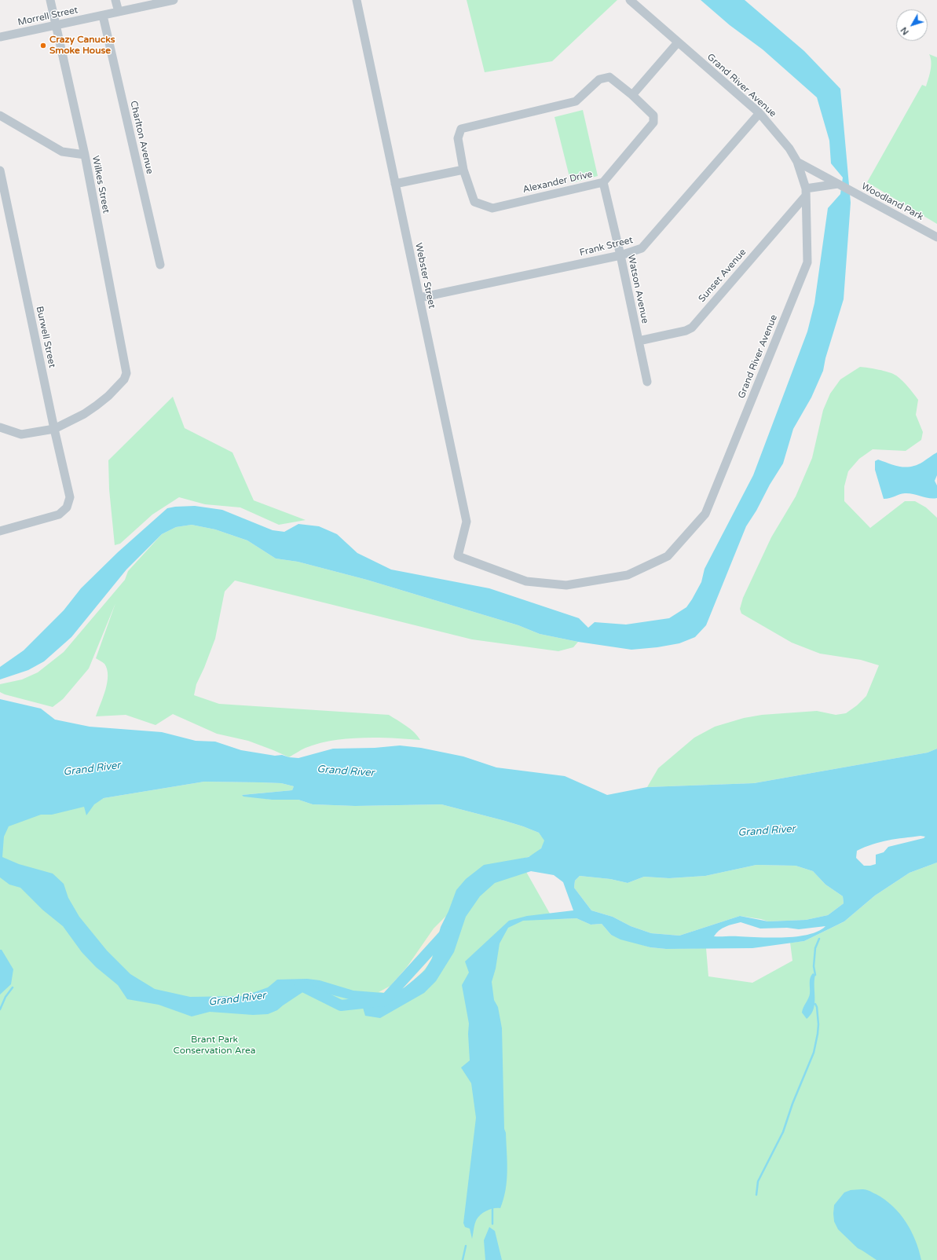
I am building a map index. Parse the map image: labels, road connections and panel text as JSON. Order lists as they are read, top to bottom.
{
  "streets": {
    "street": [
      "Morrell Street",
      "Grand River Avenue",
      "Charlton Avenue",
      "Alexander Drive",
      "Wilkes Street",
      "Woodland Park",
      "Frank Street",
      "Webster Street",
      "Sunset Avenue",
      "Watson Avenue",
      "Burwell Street"
    ]
  },
  "crossings": [
    ["Morrell Street", "Charlton Avenue"],
    ["Morrell Street", "Wilkes Street"],
    ["Grand River Avenue", "Woodland Park"],
    ["Grand River Avenue", "Frank Street"],
    ["Grand River Avenue", "Webster Street"],
    ["Grand River Avenue", "Sunset Avenue"],
    ["Alexander Drive", "Watson Avenue"],
    ["Wilkes Street", "Burwell Street"],
    ["Frank Street", "Webster Street"],
    ["Frank Street", "Watson Avenue"],
    ["Sunset Avenue", "Watson Avenue"]
  ],
  "water": ["Grand River"],
  "parks": ["Brant Park Conservation Area"],
  "places": ["Crazy Canucks Smoke House"],
  "north": "bottom left"
}
